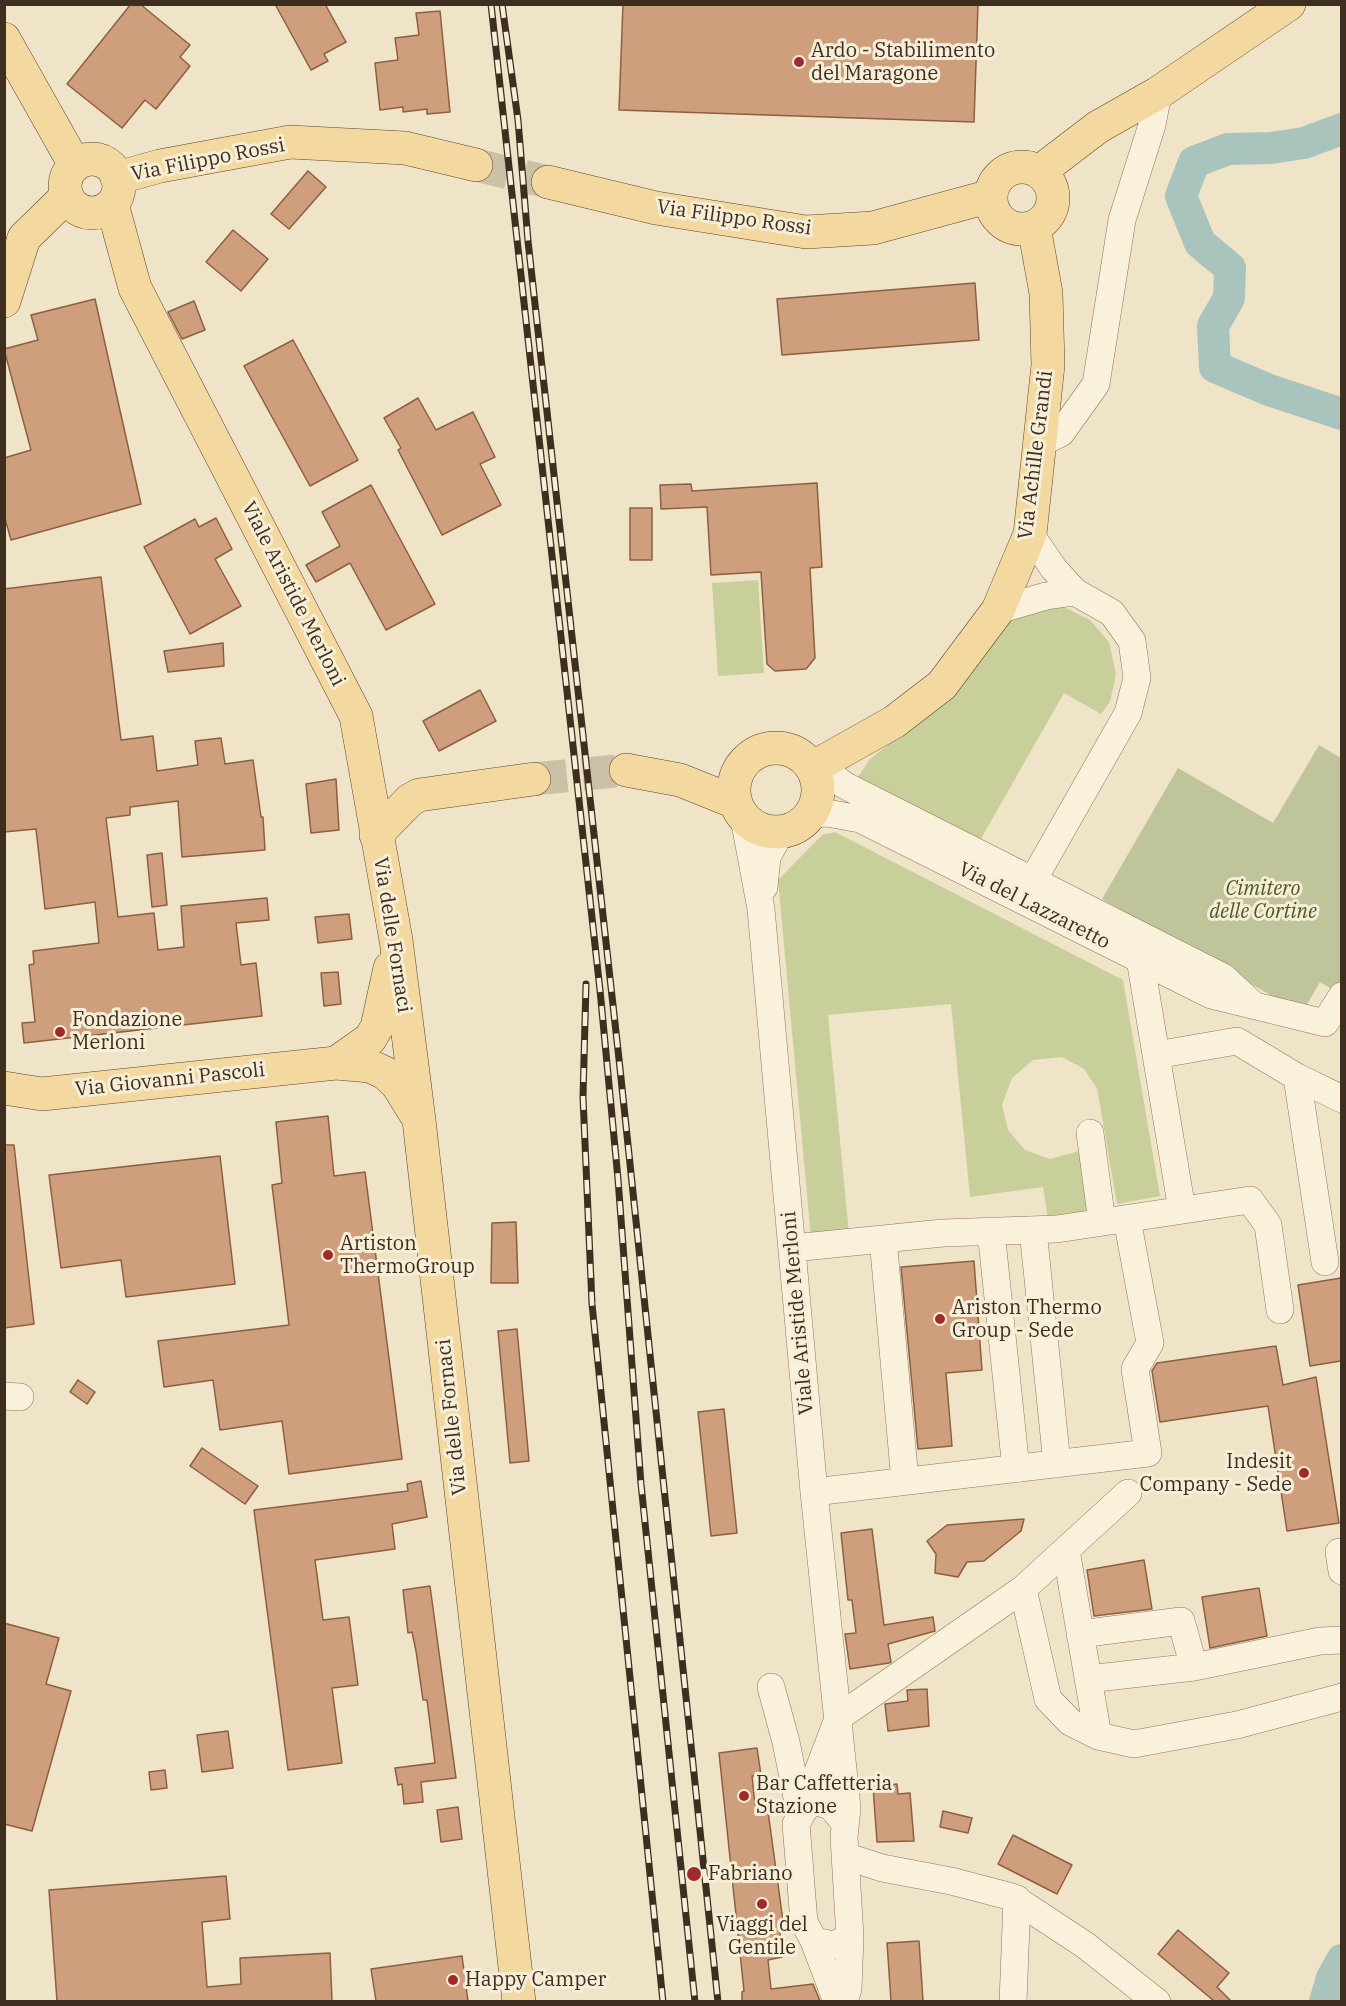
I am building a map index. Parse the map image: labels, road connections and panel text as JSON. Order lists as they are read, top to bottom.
{
  "streets": {
    "main road": [
      "Via Filippo Rossi",
      "Via Achille Grandi",
      "Viale Aristide Merloni",
      "Via delle Fornaci",
      "Via Giovanni Pascoli"
    ],
    "street": ["Via del Lazzaretto"]
  },
  "crossings": [
    ["Via Filippo Rossi", "Via Achille Grandi"],
    ["Via Filippo Rossi", "Viale Aristide Merloni"],
    ["Via Achille Grandi", "Viale Aristide Merloni"],
    ["Via Achille Grandi", "Via del Lazzaretto"],
    ["Viale Aristide Merloni", "Via del Lazzaretto"],
    ["Viale Aristide Merloni", "Via delle Fornaci"],
    ["Via delle Fornaci", "Via Giovanni Pascoli"]
  ],
  "parks": ["Cimitero delle Cortine"],
  "places": [
    "Ardo - Stabilimento del Maragone",
    "Fondazione Merloni",
    "Artiston ThermoGroup",
    "Ariston Thermo Group - Sede",
    "Indesit Company - Sede",
    "Bar Caffetteria Stazione",
    "Fabriano",
    "Viaggi del Gentile",
    "Happy Camper"
  ]
}
